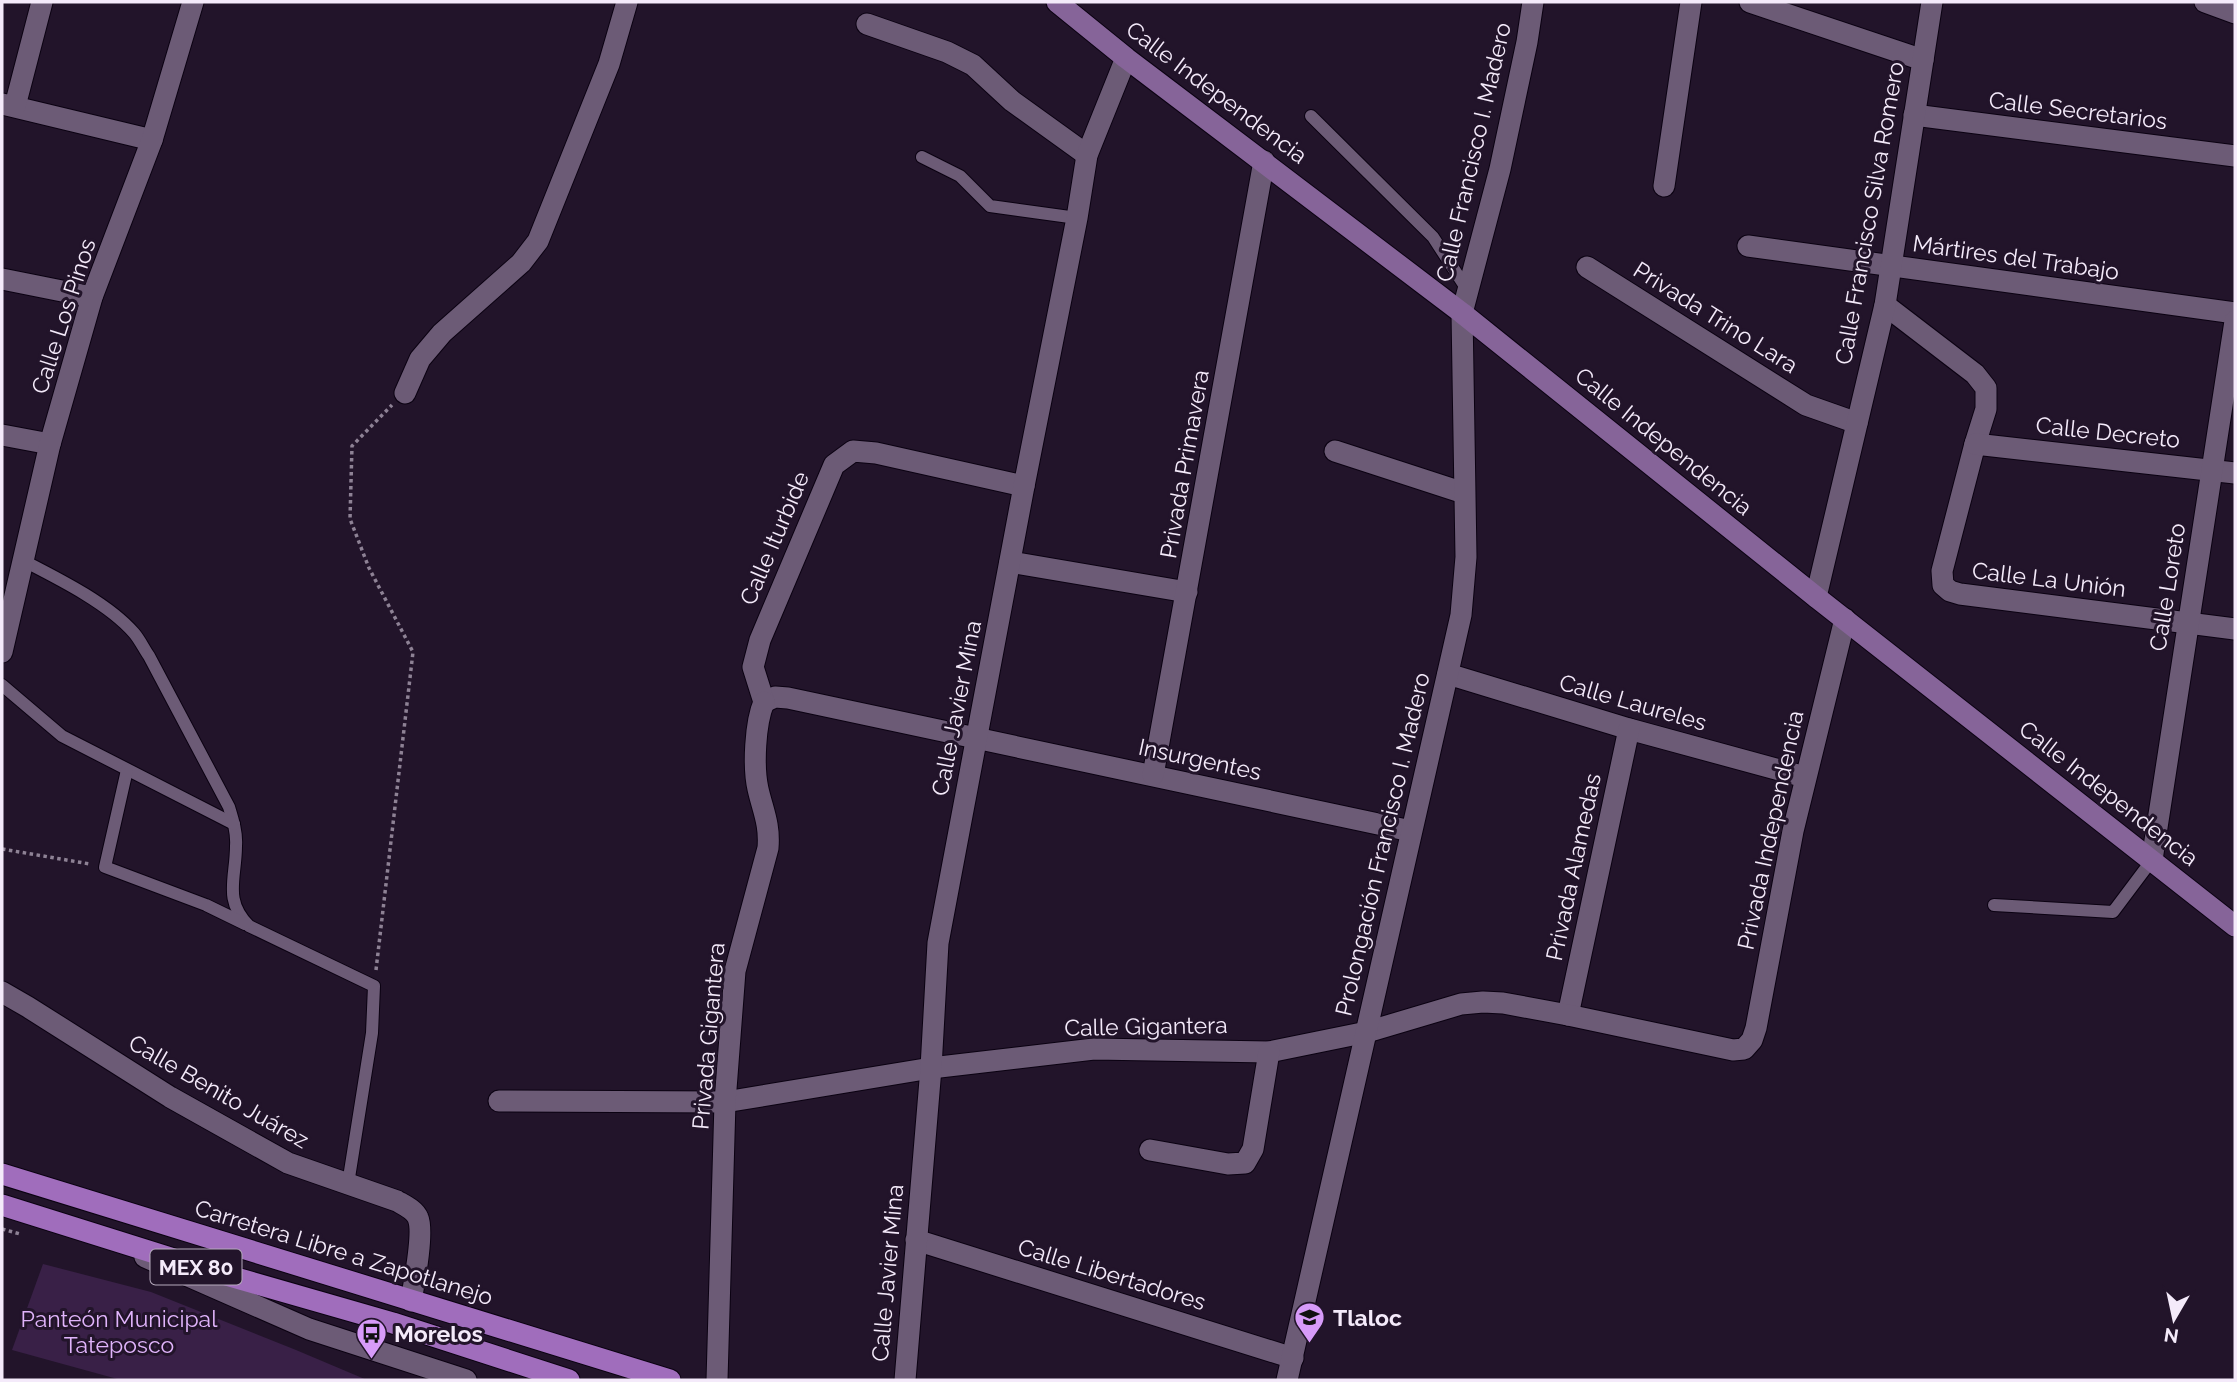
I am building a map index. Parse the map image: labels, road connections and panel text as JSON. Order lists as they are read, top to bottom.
{
  "streets": {
    "main road": ["Carretera Libre a Zapotlanejo", "MEX 80"],
    "street": [
      "Calle Independencia",
      "Calle Secretarios",
      "Calle Francisco I. Madero",
      "Calle Francisco Silva Romero",
      "Mártires del Trabajo",
      "Calle Los Pinos",
      "Privada Trino Lara",
      "Calle Decreto",
      "Privada Primavera",
      "Calle Iturbide",
      "Calle La Unión",
      "Calle Loreto",
      "Calle Laureles",
      "Calle Javier Mina",
      "Insurgentes",
      "Privada Independencia",
      "Prolongación Francisco I. Madero",
      "Privada Alamedas",
      "Calle Gigantera",
      "Privada Gigantera",
      "Calle Benito Juárez",
      "Calle Libertadores"
    ]
  },
  "crossings": [
    ["Calle Independencia", "Calle Francisco I. Madero"],
    ["Calle Independencia", "Calle Francisco Silva Romero"],
    ["Calle Independencia", "Privada Primavera"],
    ["Calle Independencia", "Calle Loreto"],
    ["Calle Independencia", "Calle Javier Mina"],
    ["Calle Independencia", "Privada Independencia"],
    ["Calle Independencia", "Prolongación Francisco I. Madero"],
    ["Calle Secretarios", "Calle Francisco Silva Romero"],
    ["Calle Francisco I. Madero", "Prolongación Francisco I. Madero"],
    ["Calle Francisco Silva Romero", "Mártires del Trabajo"],
    ["Calle Francisco Silva Romero", "Privada Trino Lara"],
    ["Calle Decreto", "Calle La Unión"],
    ["Calle Decreto", "Calle Loreto"],
    ["Privada Primavera", "Insurgentes"],
    ["Calle Iturbide", "Calle Javier Mina"],
    ["Calle Iturbide", "Insurgentes"],
    ["Calle Iturbide", "Privada Gigantera"],
    ["Calle La Unión", "Calle Loreto"],
    ["Calle Laureles", "Privada Independencia"],
    ["Calle Laureles", "Prolongación Francisco I. Madero"],
    ["Calle Laureles", "Privada Alamedas"],
    ["Calle Javier Mina", "Insurgentes"],
    ["Calle Javier Mina", "Calle Gigantera"],
    ["Calle Javier Mina", "Calle Libertadores"],
    ["Insurgentes", "Prolongación Francisco I. Madero"],
    ["Insurgentes", "Privada Gigantera"],
    ["Privada Independencia", "Calle Gigantera"],
    ["Prolongación Francisco I. Madero", "Calle Gigantera"],
    ["Prolongación Francisco I. Madero", "Calle Libertadores"],
    ["Privada Alamedas", "Calle Gigantera"],
    ["Calle Gigantera", "Privada Gigantera"],
    ["Calle Benito Juárez", "Carretera Libre a Zapotlanejo"]
  ],
  "parks": ["Panteón Municipal Tateposco"],
  "places": {
    "school or university": ["Tlaloc"],
    "bus stop": ["Morelos"]
  },
  "north": "bottom"
}
